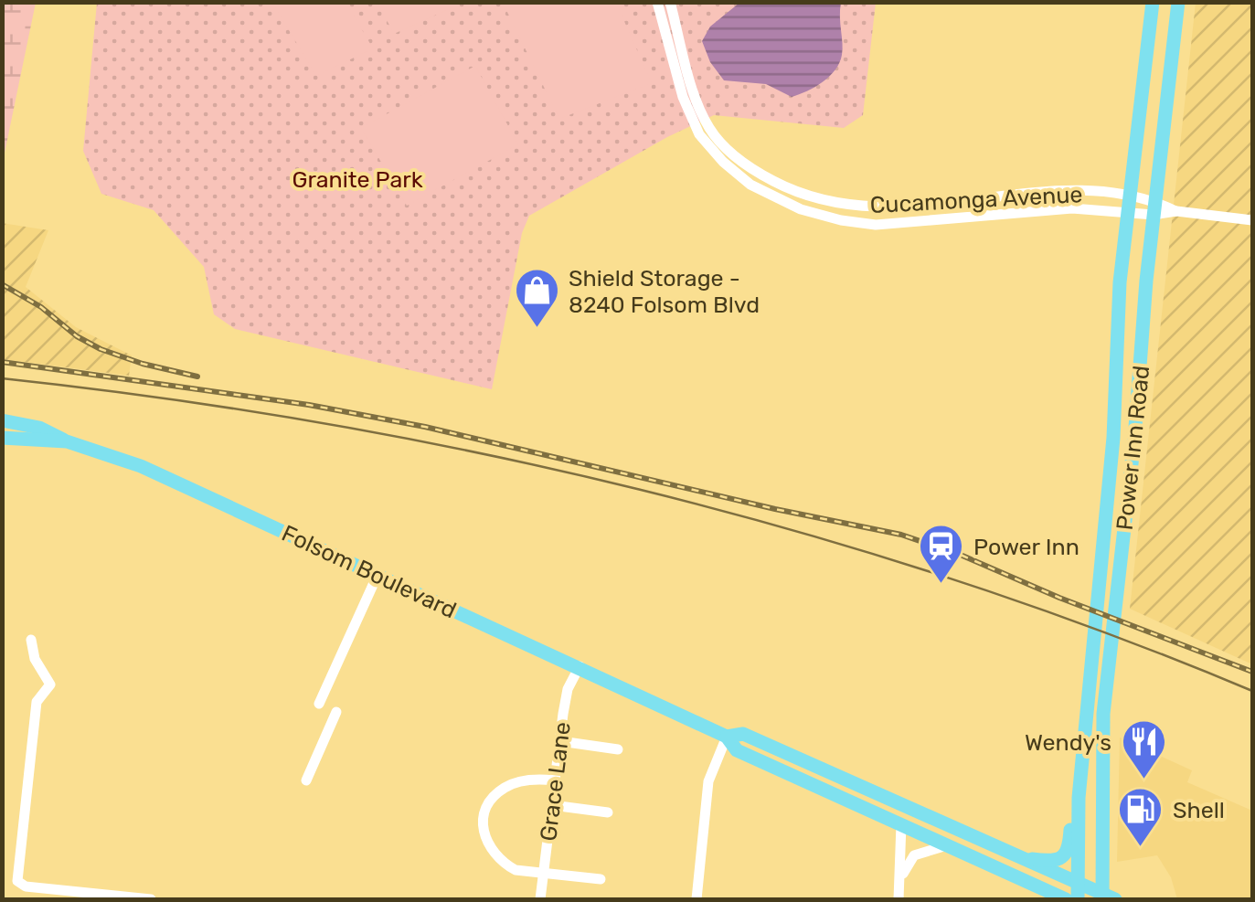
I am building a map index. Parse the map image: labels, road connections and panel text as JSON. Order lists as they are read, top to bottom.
{
  "streets": {
    "main road": ["Power Inn Road", "Folsom Boulevard"],
    "street": ["Cucamonga Avenue", "Grace Lane"]
  },
  "crossings": [
    ["Cucamonga Avenue", "Power Inn Road"],
    ["Power Inn Road", "Folsom Boulevard"],
    ["Folsom Boulevard", "Grace Lane"]
  ],
  "parks": ["Granite Park"],
  "places": {
    "shop": ["Shield Storage - 8240 Folsom Blvd"],
    "station": ["Power Inn"],
    "restaurant": ["Wendy's"],
    "fuel station": ["Shell"]
  }
}
